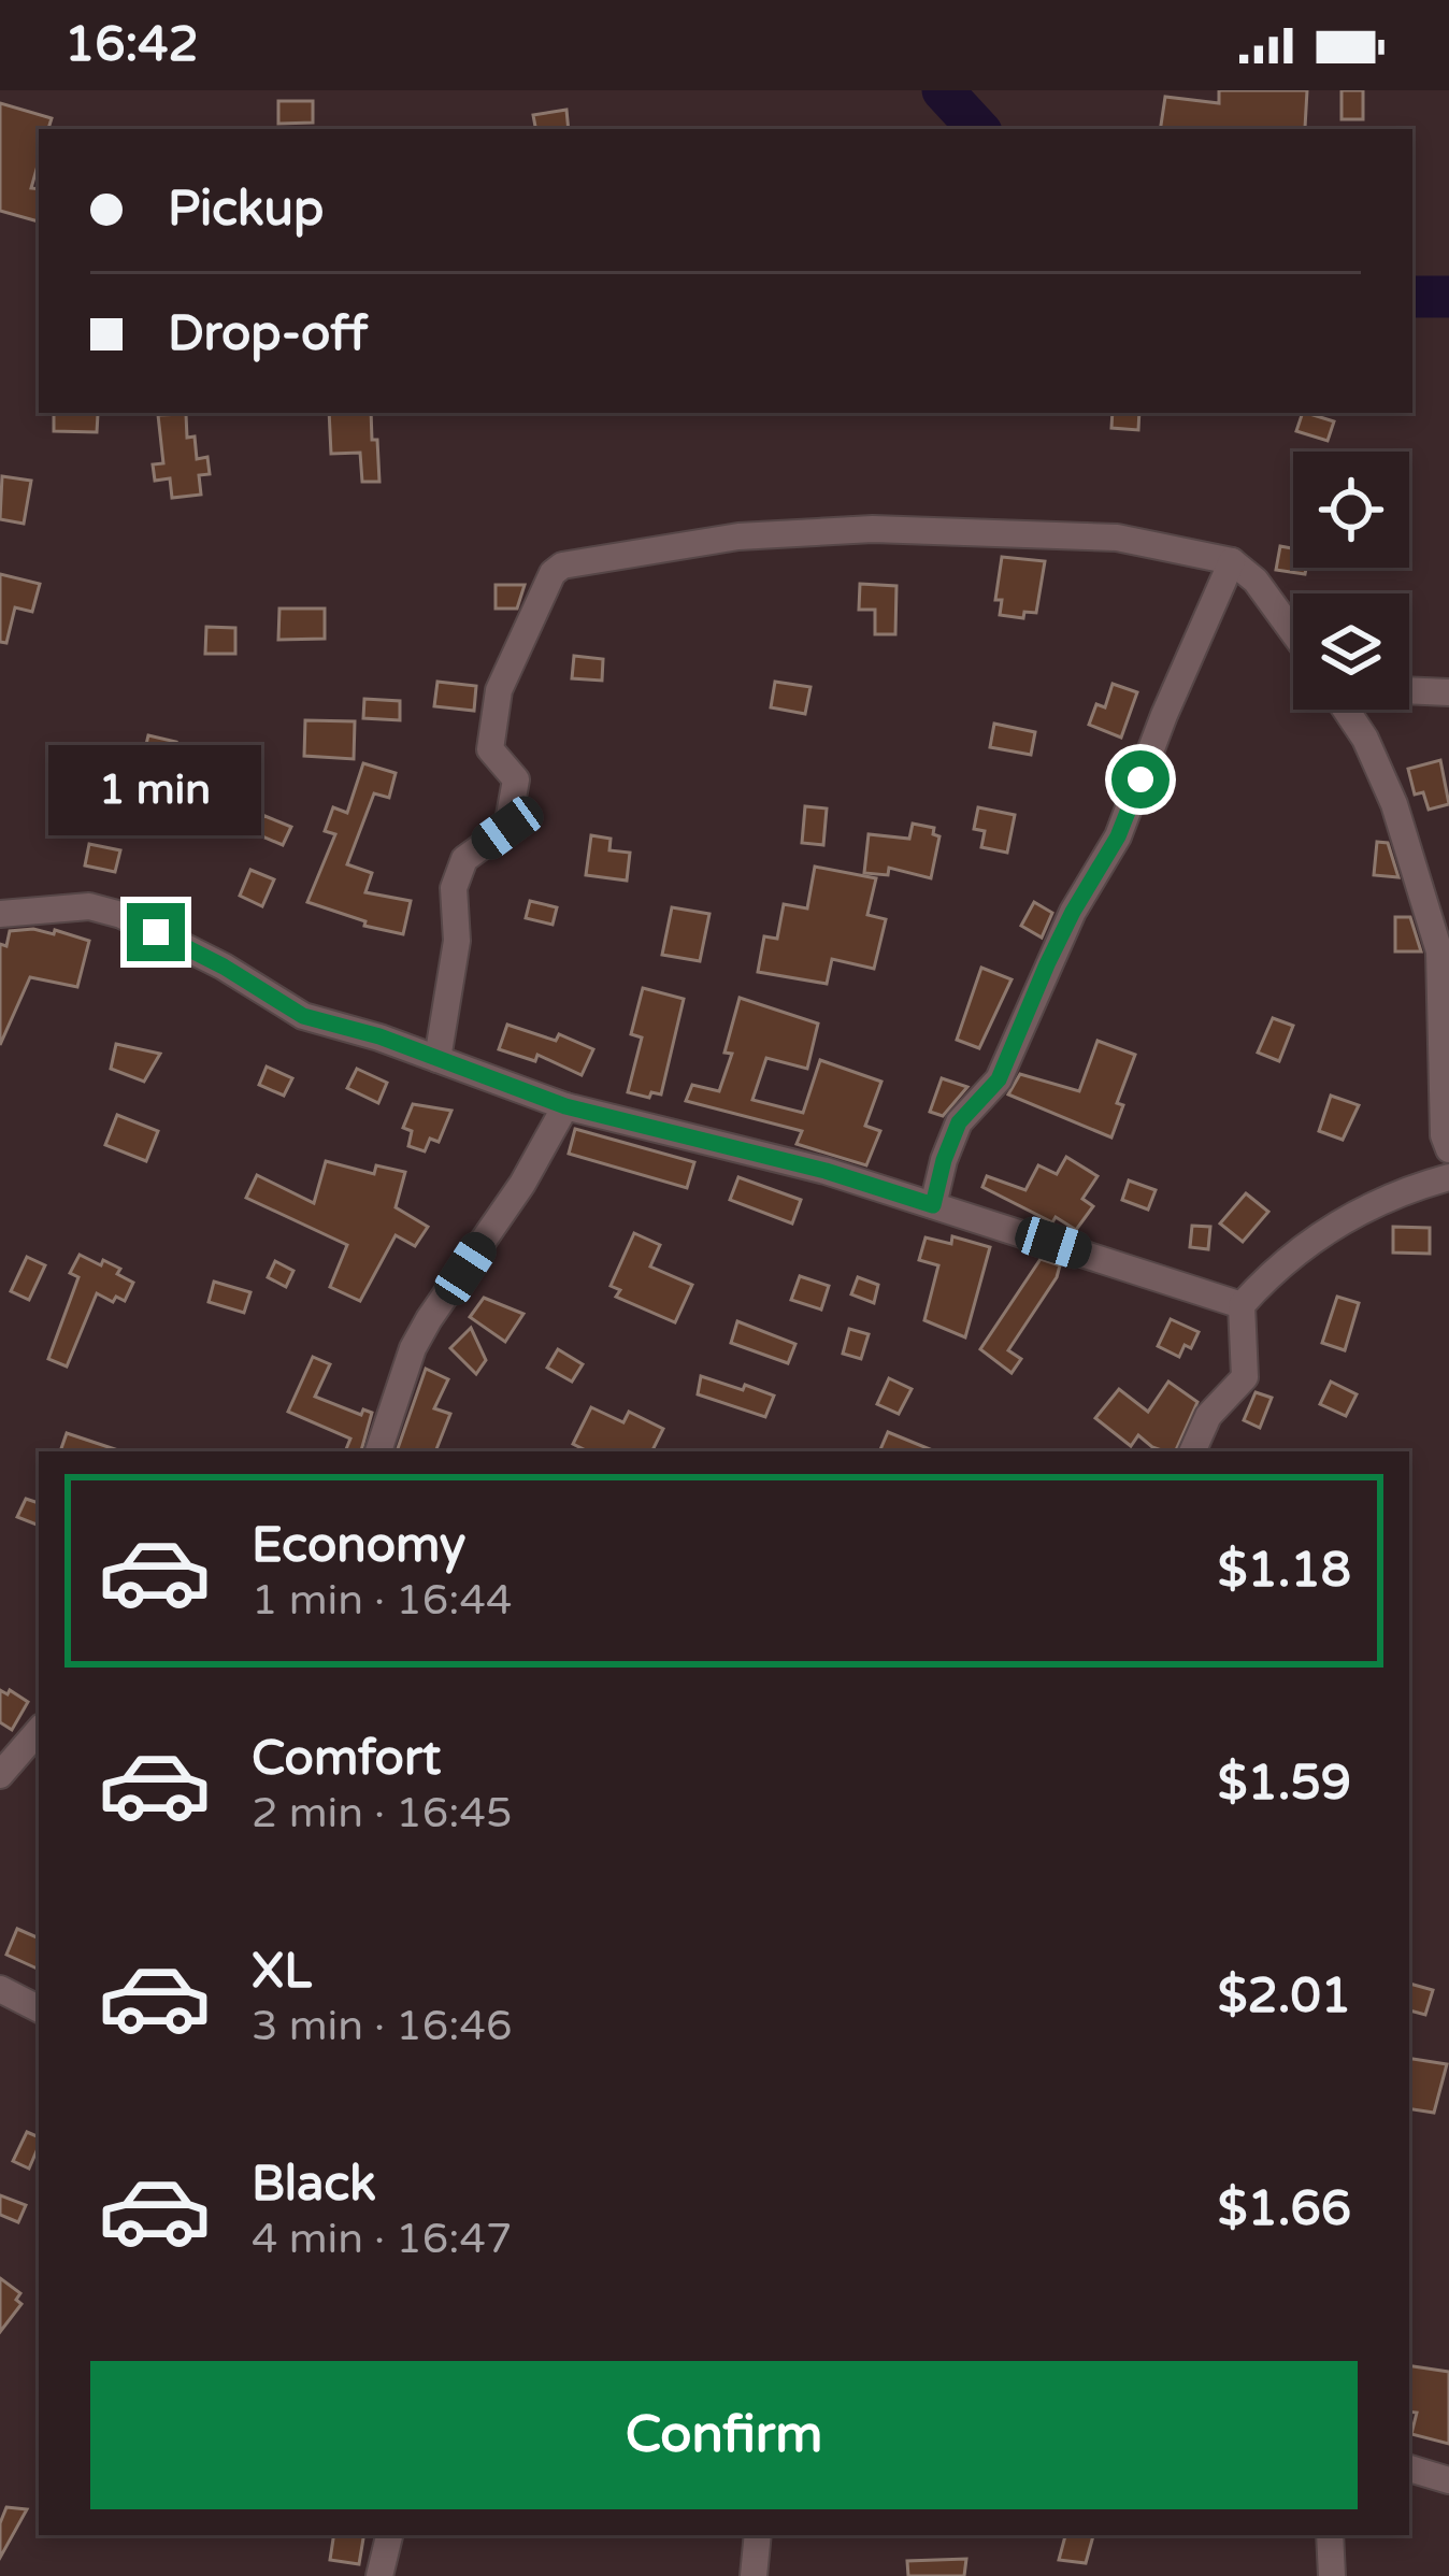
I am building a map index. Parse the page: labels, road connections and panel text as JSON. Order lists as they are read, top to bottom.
{
  "page": {
    "status": "16:42",
    "banner": ["Pickup", "Drop-off"],
    "bubble": "1 min",
    "list": [
      {
        "name": "Economy",
        "note": "1 min · 16:44",
        "value": "$1.18"
      },
      {
        "name": "Comfort",
        "note": "2 min · 16:45",
        "value": "$1.59"
      },
      {
        "name": "XL",
        "note": "3 min · 16:46",
        "value": "$2.01"
      },
      {
        "name": "Black",
        "note": "4 min · 16:47",
        "value": "$1.66"
      }
    ],
    "buttons": "Confirm"
  }
}
